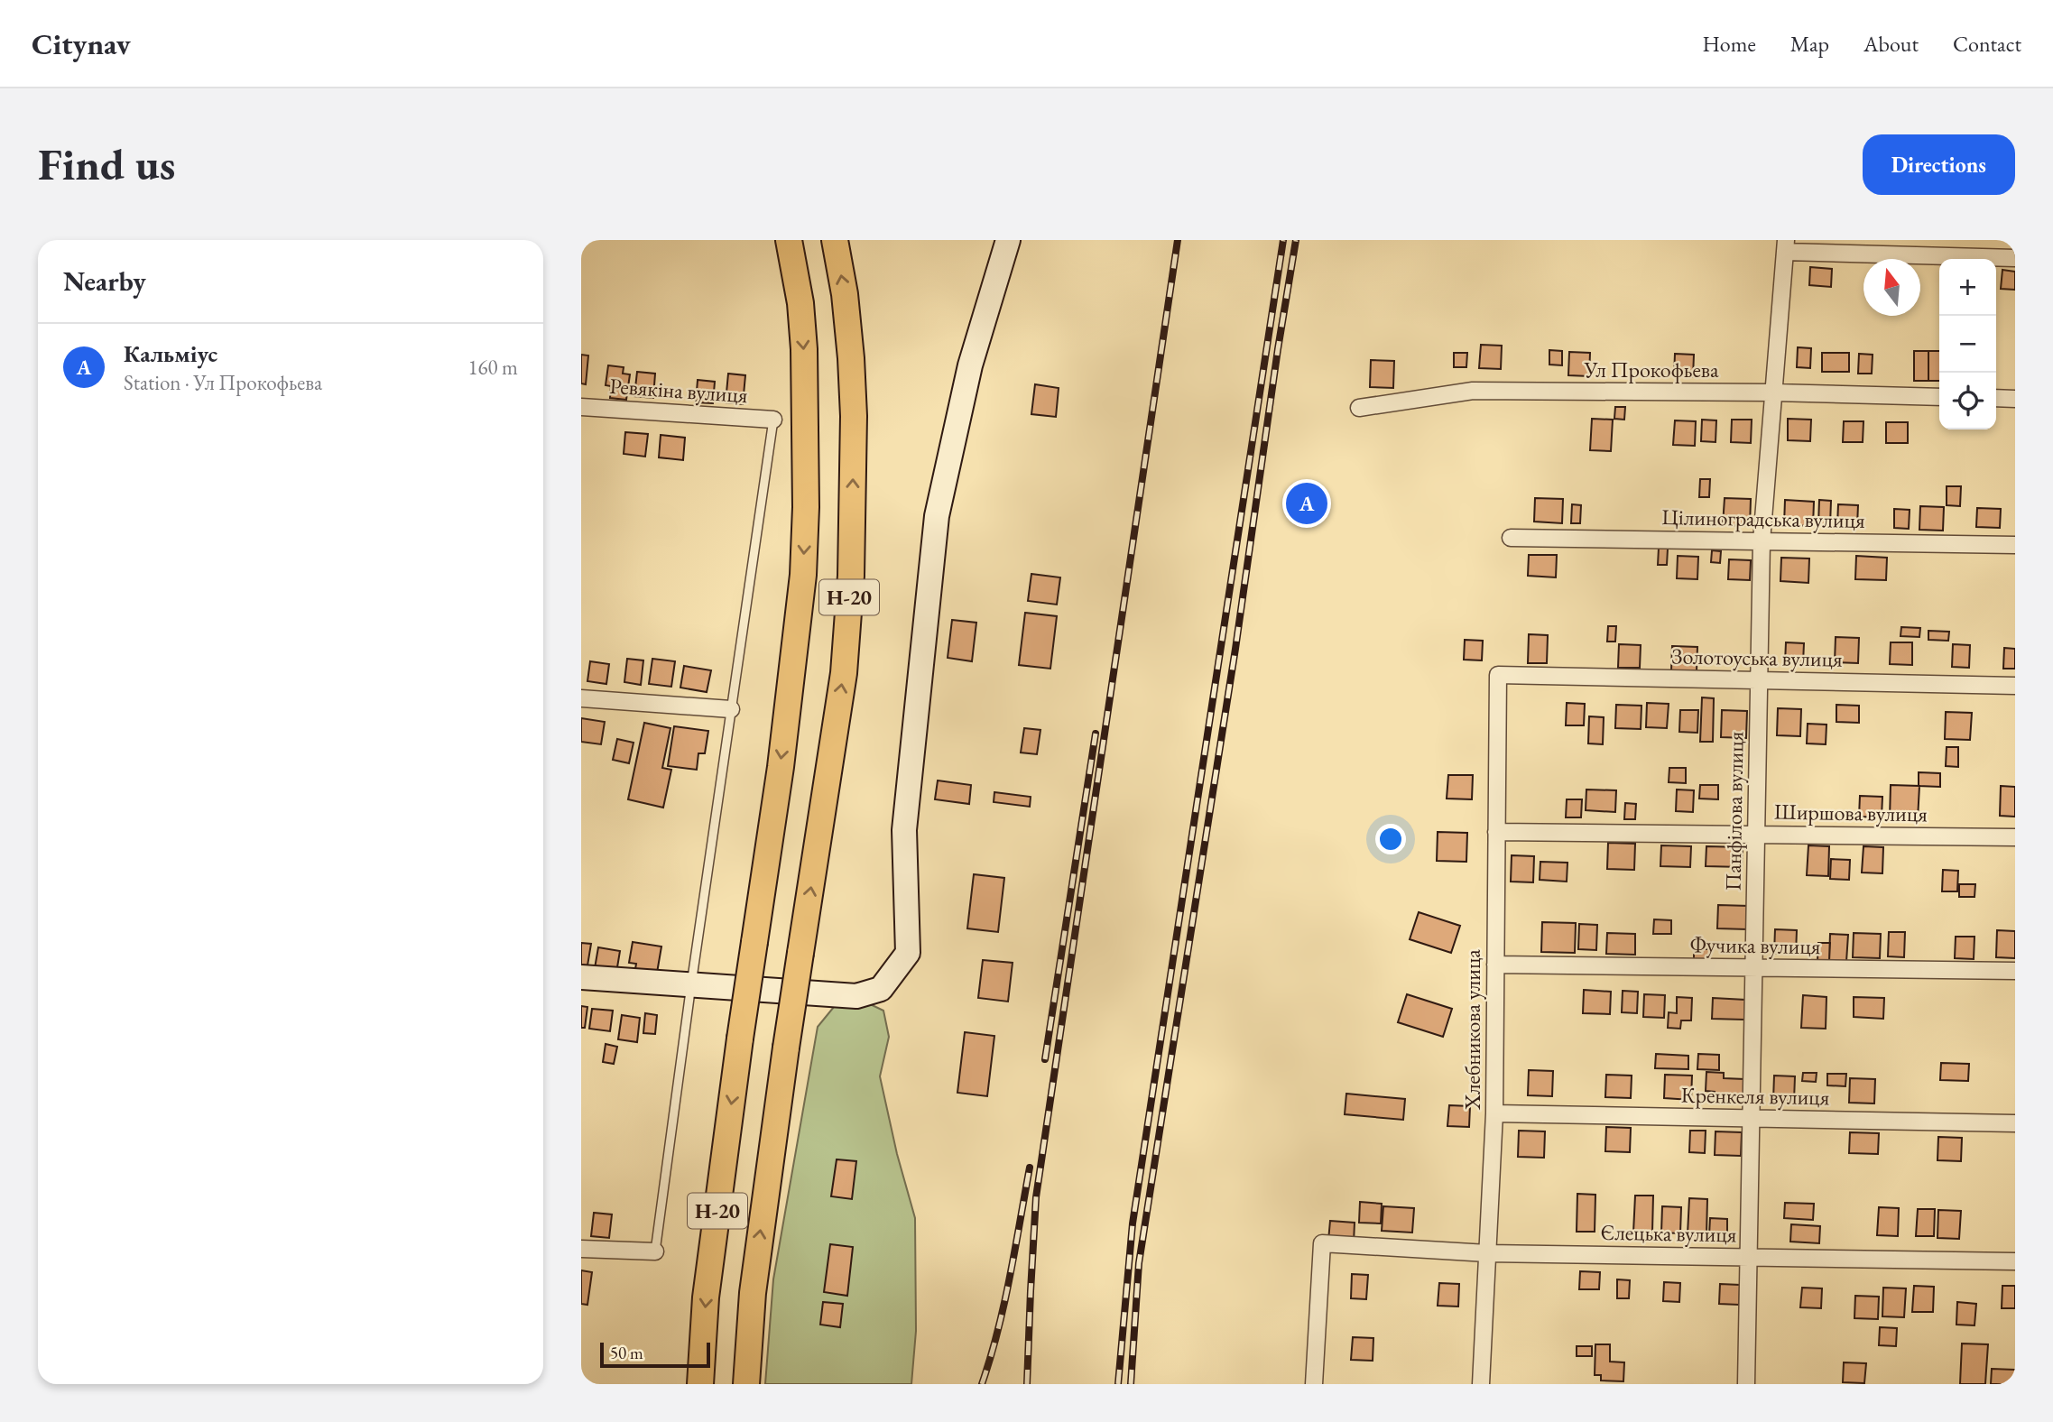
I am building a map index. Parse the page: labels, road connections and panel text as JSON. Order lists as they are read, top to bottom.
{
  "streets": {
    "main road": ["Н-20"],
    "street": [
      "Ул Прокофьева",
      "Ревякiна вулиця",
      "Цілиноградська вулиця",
      "Золотоуська вулиця",
      "Панфілова вулиця",
      "Ширшова вулиця",
      "Фучика вулиця",
      "Хлебникова улица",
      "Кренкеля вулиця",
      "Єлецька вулиця"
    ]
  },
  "crossings": [
    ["Ул Прокофьева", "Панфілова вулиця"],
    ["Цілиноградська вулиця", "Панфілова вулиця"],
    ["Золотоуська вулиця", "Панфілова вулиця"],
    ["Золотоуська вулиця", "Хлебникова улица"],
    ["Панфілова вулиця", "Ширшова вулиця"],
    ["Панфілова вулиця", "Фучика вулиця"],
    ["Панфілова вулиця", "Кренкеля вулиця"],
    ["Панфілова вулиця", "Єлецька вулиця"],
    ["Ширшова вулиця", "Хлебникова улица"],
    ["Фучика вулиця", "Хлебникова улица"],
    ["Хлебникова улица", "Кренкеля вулиця"],
    ["Хлебникова улица", "Єлецька вулиця"]
  ],
  "scale_bar": "50 m",
  "north": "top",
  "page": {
    "header": "Citynav",
    "nav": [
      "Home",
      "Map",
      "About",
      "Contact"
    ],
    "buttons": "Directions",
    "title": "Find us",
    "heading": "Nearby",
    "map_buttons": ["+", "−"],
    "list": [
      {
        "mark": "A",
        "name": "Кальміус",
        "note": "Station · Ул Прокофьева",
        "value": "160 m"
      }
    ],
    "pins": "A",
    "scale": "50 m"
  }
}
